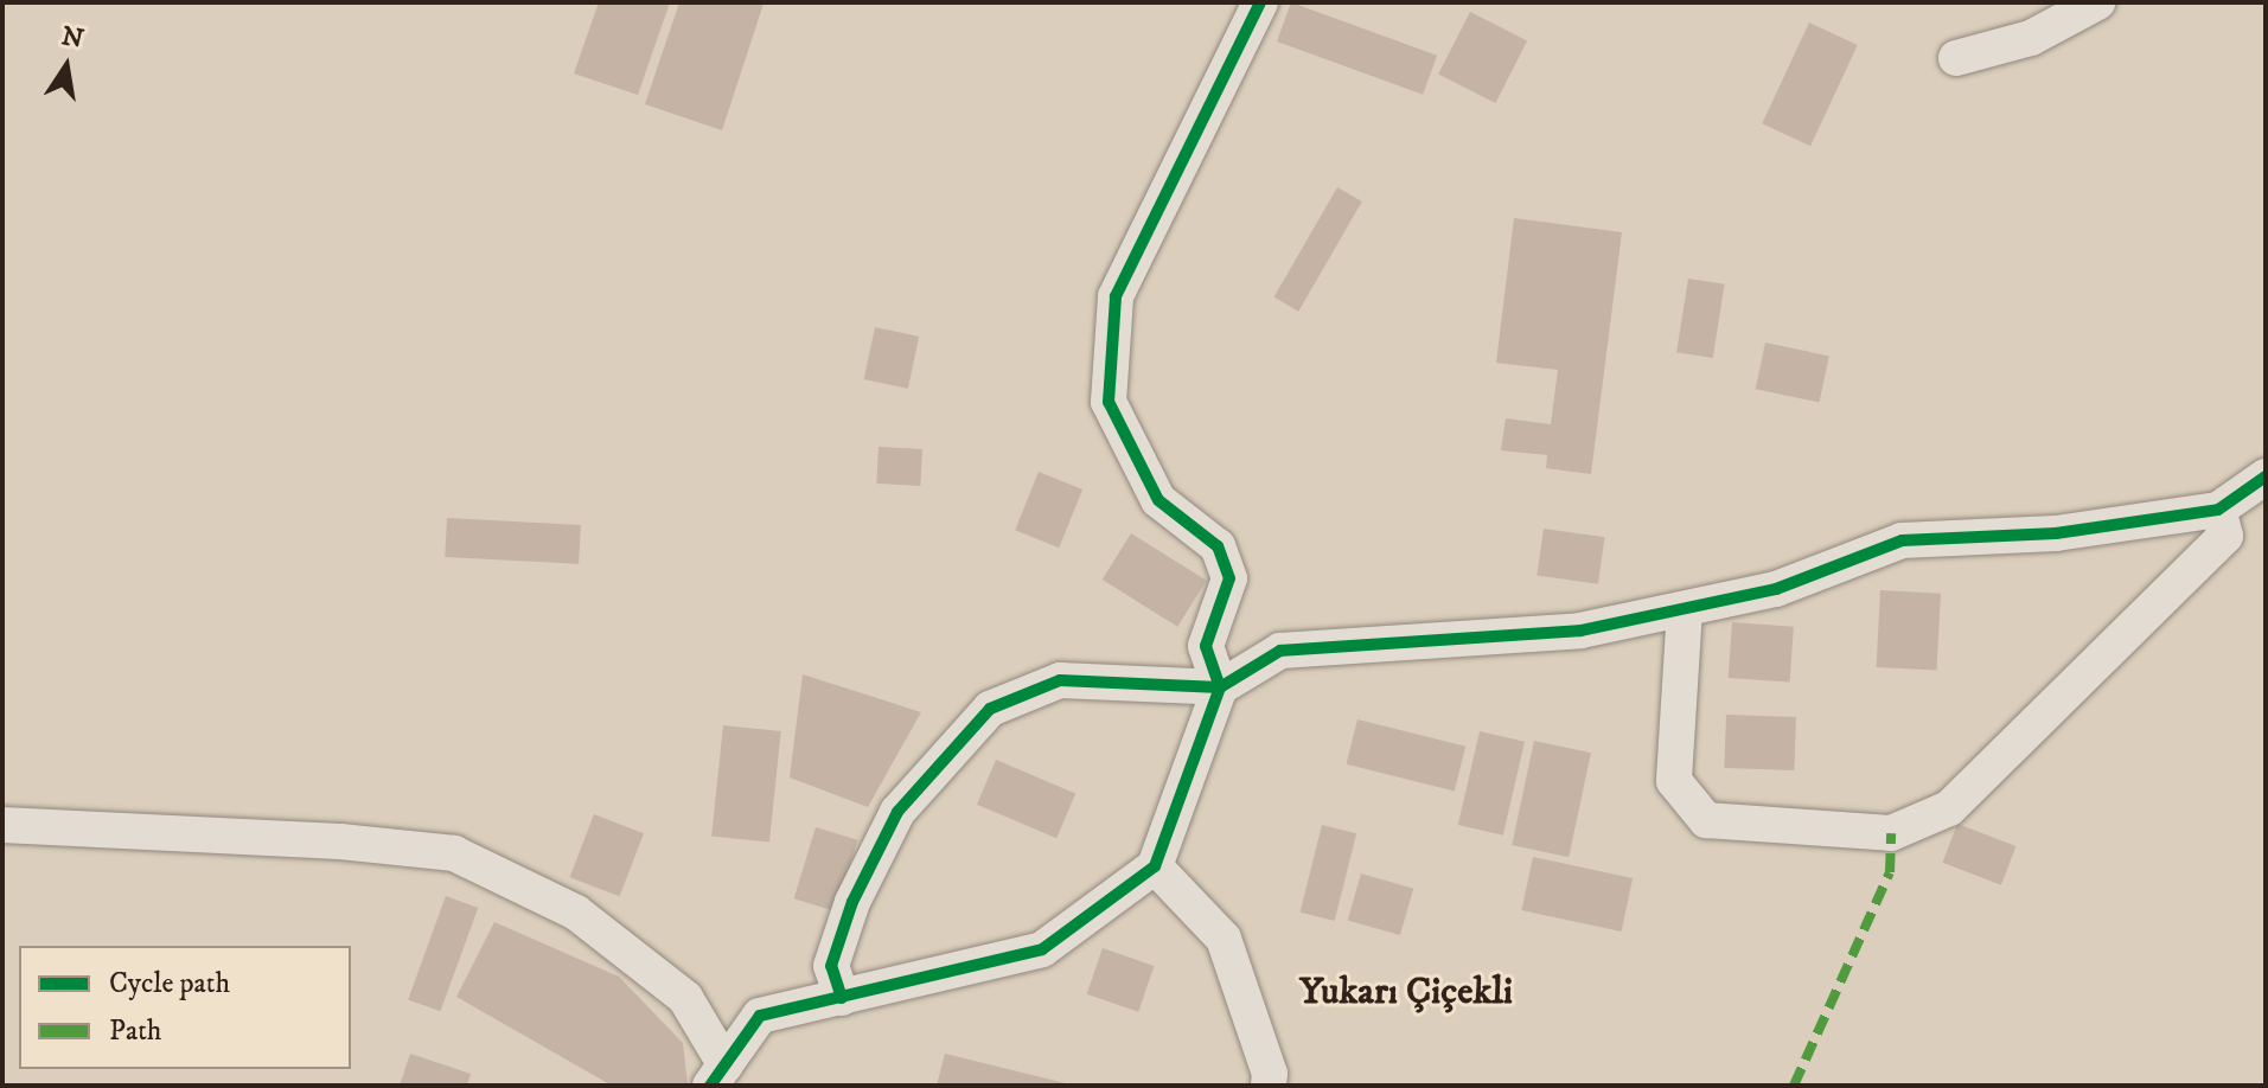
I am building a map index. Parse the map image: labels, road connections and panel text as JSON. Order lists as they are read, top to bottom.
{
  "districts": ["Yukarı Çiçekli"],
  "legend": ["Cycle path", "Path"],
  "north": "top"
}
